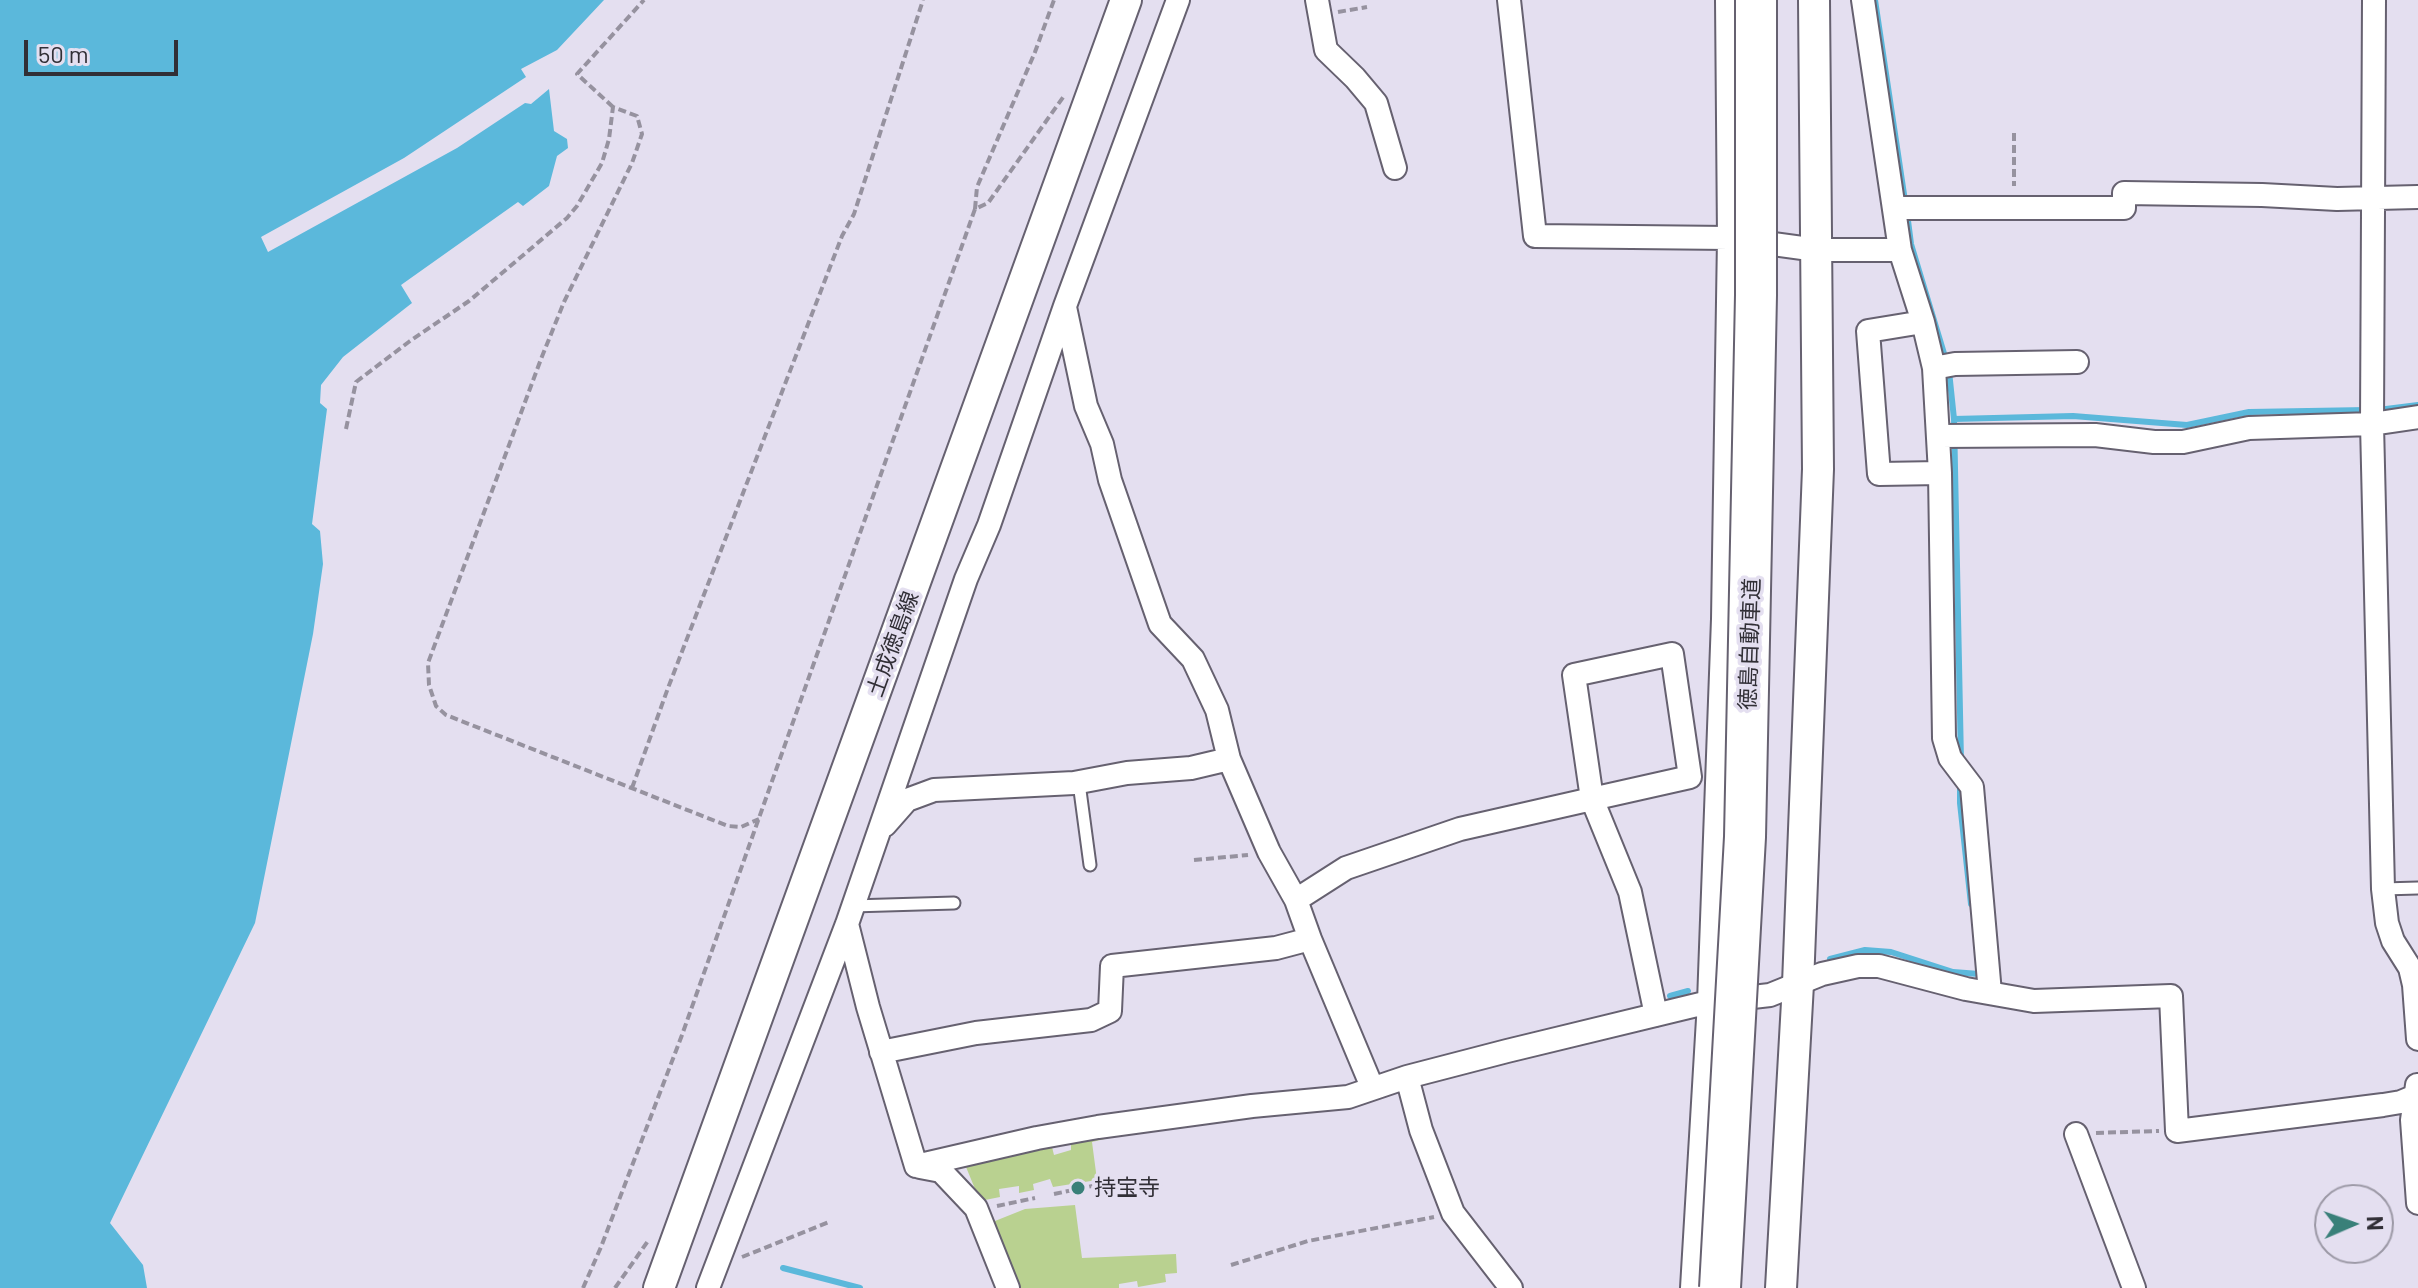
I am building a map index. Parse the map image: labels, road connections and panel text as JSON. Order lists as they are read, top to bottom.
{
  "streets": {
    "highway": ["徳島自動車道"],
    "main road": ["土成徳島線"]
  },
  "places": ["持宝寺"],
  "scale_bar": "50 m",
  "north": "right"
}
